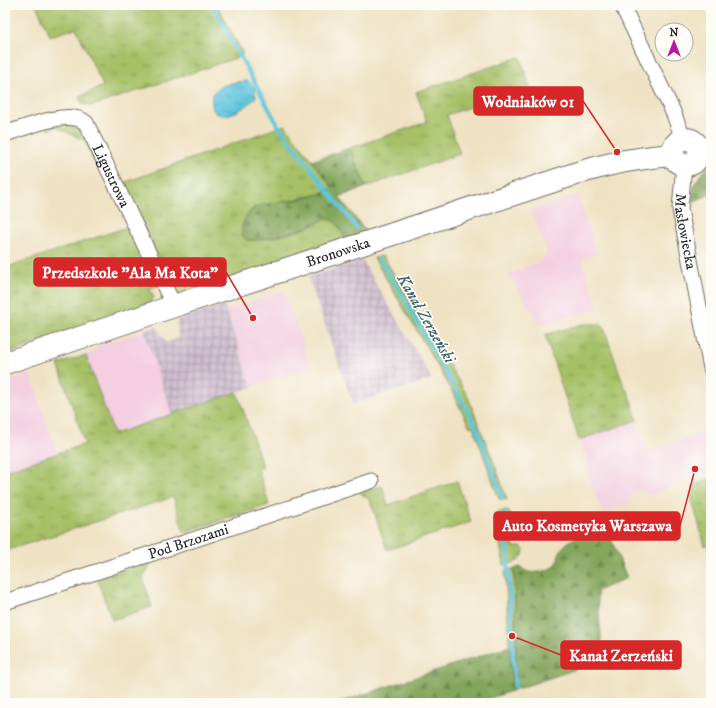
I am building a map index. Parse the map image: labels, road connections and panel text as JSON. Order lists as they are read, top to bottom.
{
  "streets": {
    "street": [
      "Ligustrowa",
      "Masłowiecka",
      "Bronowska",
      "Pod Brzozami"
    ]
  },
  "crossings": [
    ["Ligustrowa", "Bronowska"],
    ["Masłowiecka", "Bronowska"]
  ],
  "water": ["Kanał Zerzeński"],
  "places": [
    "Wodniaków 01",
    "Przedszkole \"Ala Ma Kota\"",
    "Auto Kosmetyka Warszawa",
    "Kanał Zerzeński"
  ],
  "north": "top"
}
